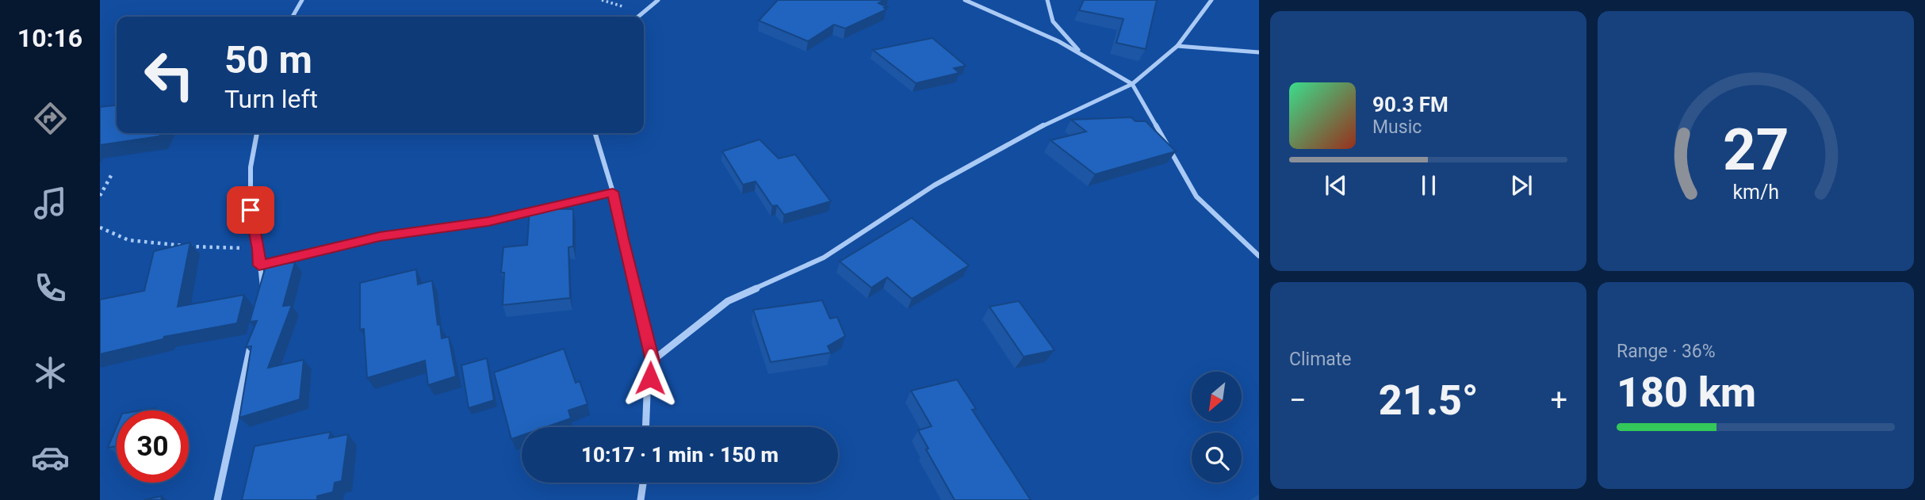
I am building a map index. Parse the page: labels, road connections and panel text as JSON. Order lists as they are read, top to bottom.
{
  "north": "bottom left",
  "page": {
    "tabs": "10:16",
    "turn": ["50 m", "Turn left"],
    "song": ["90.3 FM", "Music"],
    "tile": [
      "Climate",
      ["Range · 36%", "180 km"]
    ],
    "heat": ["−", "21.5°", "+"],
    "limit": "30",
    "trip": "10:17 · 1 min · 150 m",
    "gauge": ["27", "km/h"]
  }
}
